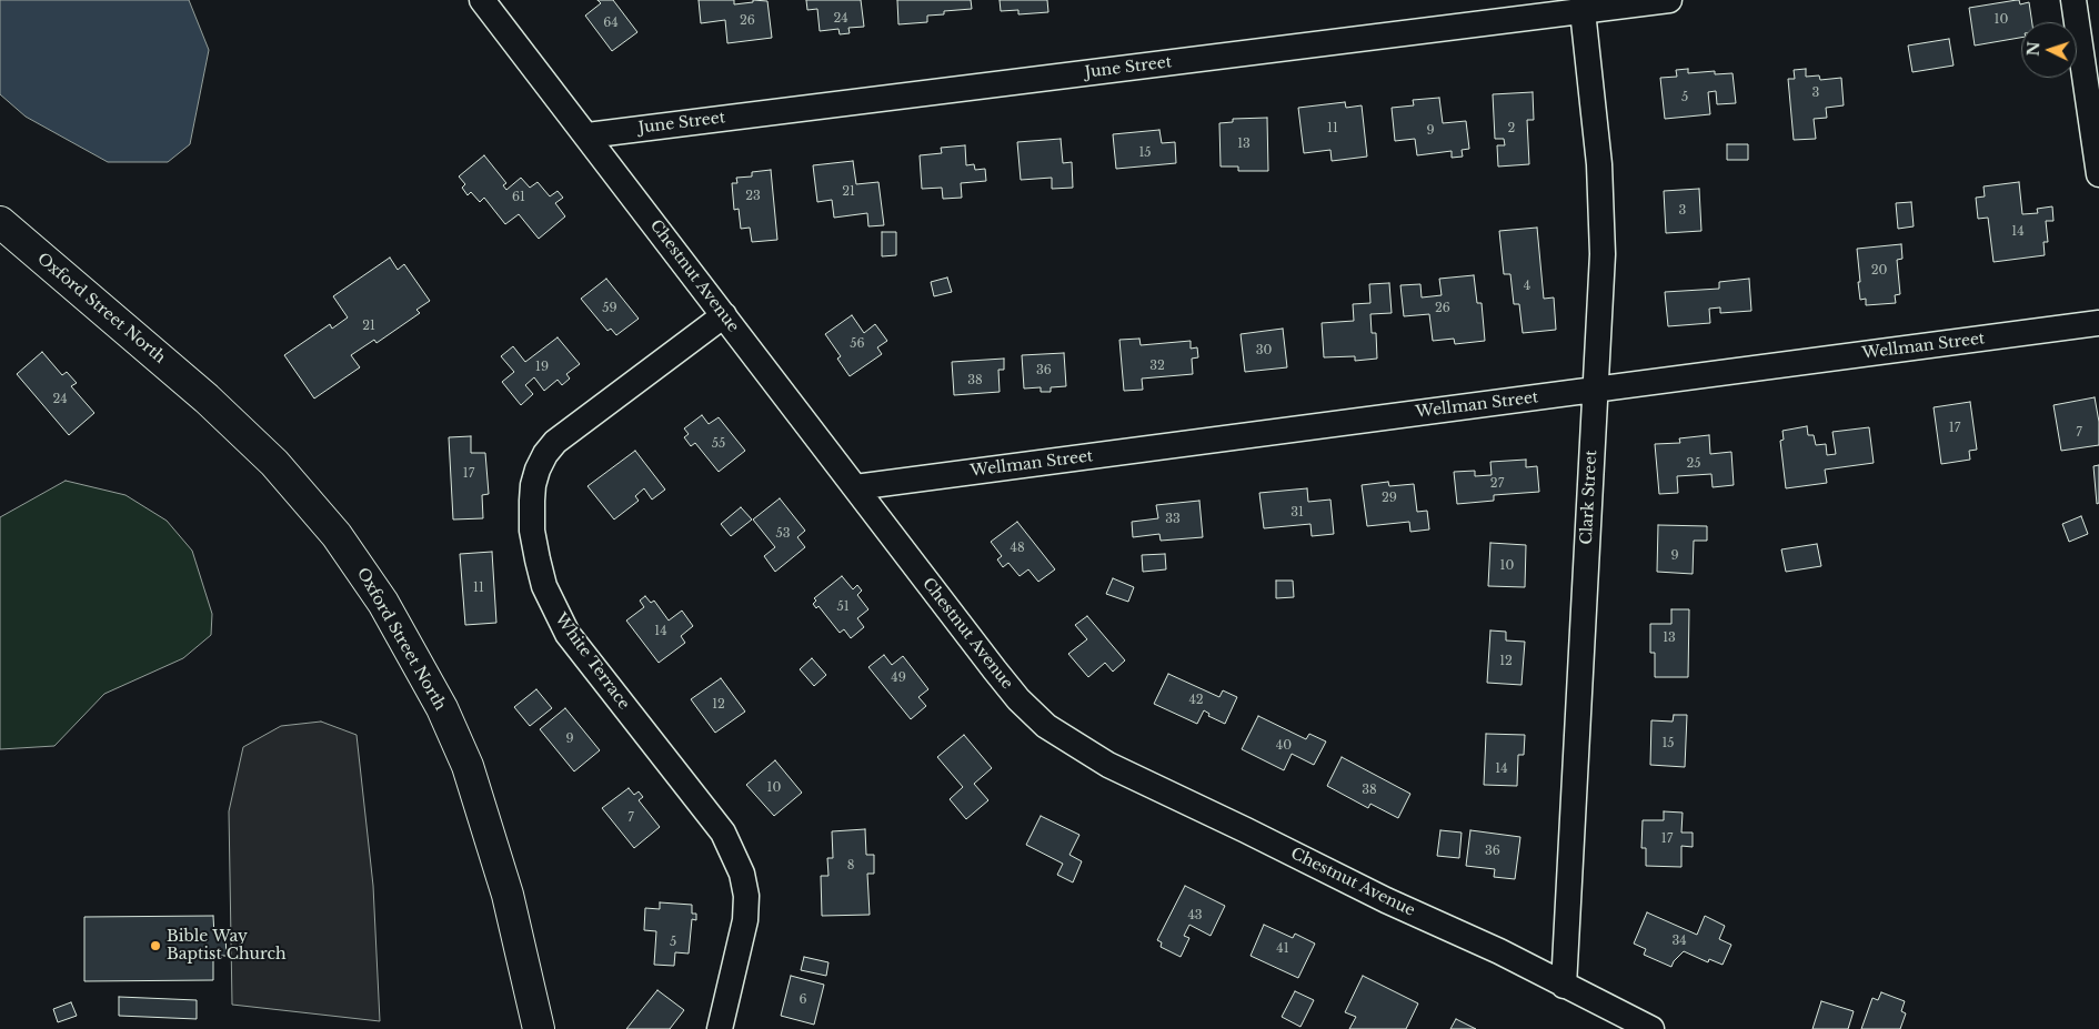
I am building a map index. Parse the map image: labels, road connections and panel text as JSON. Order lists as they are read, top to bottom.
{
  "streets": {
    "street": [
      "June Street",
      "Chestnut Avenue",
      "Oxford Street North",
      "Wellman Street",
      "Clark Street",
      "White Terrace"
    ]
  },
  "crossings": [
    ["June Street", "Chestnut Avenue"],
    ["June Street", "Clark Street"],
    ["Chestnut Avenue", "Wellman Street"],
    ["Chestnut Avenue", "Clark Street"],
    ["Chestnut Avenue", "White Terrace"],
    ["Wellman Street", "Clark Street"]
  ],
  "places": ["Bible Way Baptist Church"],
  "house_numbers": [
    "24",
    "10",
    "26",
    "64",
    "3",
    "5",
    "11",
    "2",
    "9",
    "13",
    "15",
    "21",
    "23",
    "61",
    "3",
    "14",
    "20",
    "4",
    "59",
    "26",
    "21",
    "56",
    "30",
    "32",
    "19",
    "36",
    "38",
    "24",
    "17",
    "7",
    "55",
    "25",
    "17",
    "27",
    "29",
    "31",
    "33",
    "53",
    "48",
    "9",
    "10",
    "11",
    "51",
    "14",
    "13",
    "12",
    "49",
    "42",
    "12",
    "9",
    "15",
    "40",
    "14",
    "10",
    "38",
    "7",
    "17",
    "36",
    "8",
    "43",
    "34",
    "5",
    "41",
    "6"
  ],
  "north": "left"
}
